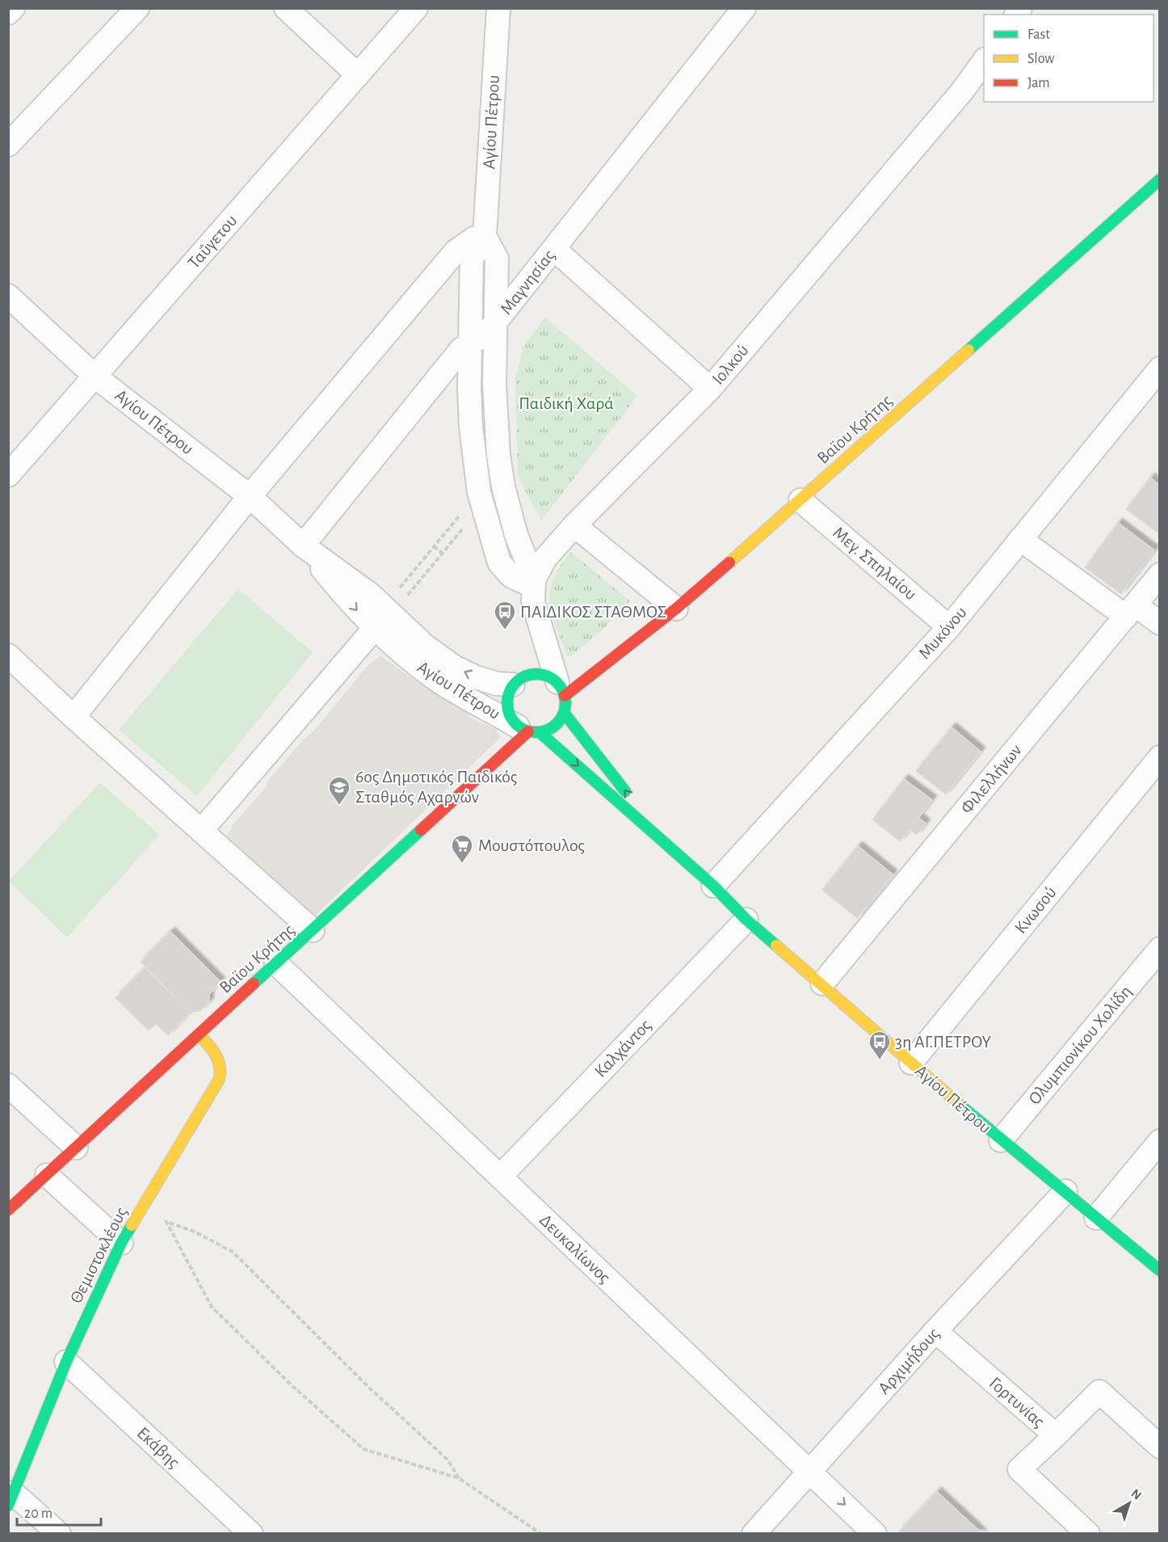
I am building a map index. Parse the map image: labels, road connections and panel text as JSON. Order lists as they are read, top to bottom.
{
  "streets": {
    "street": [
      "Αγίου Πέτρου",
      "Ταΰγετου",
      "Μαγνησίας",
      "Ιολκού",
      "Βαϊου Κρήτης",
      "Μεγ. Σπηλαίου",
      "Μυκόνου",
      "Φιλελλήνων",
      "Κνωσού",
      "Ολυμπιονίκου Χολίδη",
      "Καλχάντος",
      "Δευκαλίωνος",
      "Θεμιστοκλέους",
      "Αρχιμήδους",
      "Γορτυνίας",
      "Εκάβης"
    ]
  },
  "crossings": [
    ["Αγίου Πέτρου", "Ταΰγετου"],
    ["Αγίου Πέτρου", "Μαγνησίας"],
    ["Αγίου Πέτρου", "Βαϊου Κρήτης"],
    ["Αγίου Πέτρου", "Μυκόνου"],
    ["Αγίου Πέτρου", "Φιλελλήνων"],
    ["Αγίου Πέτρου", "Κνωσού"],
    ["Αγίου Πέτρου", "Ολυμπιονίκου Χολίδη"],
    ["Αγίου Πέτρου", "Καλχάντος"],
    ["Αγίου Πέτρου", "Αρχιμήδους"],
    ["Βαϊου Κρήτης", "Μεγ. Σπηλαίου"],
    ["Βαϊου Κρήτης", "Δευκαλίωνος"],
    ["Βαϊου Κρήτης", "Θεμιστοκλέους"],
    ["Μεγ. Σπηλαίου", "Μυκόνου"],
    ["Καλχάντος", "Δευκαλίωνος"],
    ["Δευκαλίωνος", "Αρχιμήδους"],
    ["Θεμιστοκλέους", "Εκάβης"],
    ["Αρχιμήδους", "Γορτυνίας"]
  ],
  "parks": ["Παιδική Χαρά"],
  "places": {
    "bus stop": ["ΠΑΙΔΙΚΟΣ ΣΤΑΘΜΟΣ", "3η ΑΓ.ΠΕΤΡΟΥ"],
    "school or university": ["6ος Δημοτικός Παιδικός Σταθμός Αχαρνών"],
    "supermarket": ["Μουστόπουλος"]
  },
  "legend": ["Fast", "Slow", "Jam"],
  "scale_bar": "20 m",
  "north": "top right"
}
